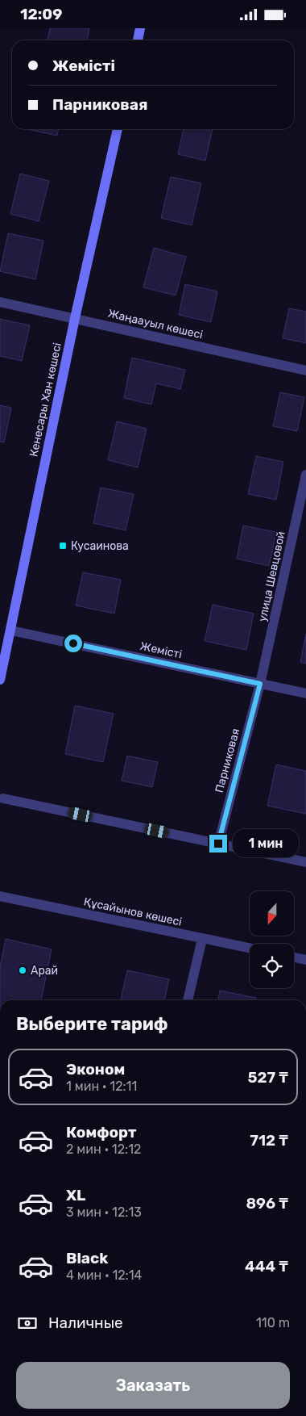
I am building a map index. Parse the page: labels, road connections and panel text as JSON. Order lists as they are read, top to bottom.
{
  "streets": {
    "main road": ["Кенесары Хан көшесі"],
    "street": [
      "Жаңаауыл көшесі",
      "улица Шевцовой",
      "Жемісті",
      "Парниковая",
      "Құсайынов көшесі"
    ]
  },
  "crossings": [
    ["Жаңаауыл көшесі", "Кенесары Хан көшесі"],
    ["Кенесары Хан көшесі", "Жемісті"],
    ["улица Шевцовой", "Жемісті"],
    ["улица Шевцовой", "Парниковая"],
    ["Жемісті", "Парниковая"]
  ],
  "places": {
    "transit": ["Кусаинова"],
    "other": ["Арай"]
  },
  "north": "bottom",
  "page": {
    "status": "12:09",
    "banner": ["Жемісті", "Парниковая"],
    "bubble": "1 мин",
    "heading": "Выберите тариф",
    "list": [
      {
        "name": "Эконом",
        "note": "1 мин · 12:11",
        "value": "527 ₸"
      },
      {
        "name": "Комфорт",
        "note": "2 мин · 12:12",
        "value": "712 ₸"
      },
      {
        "name": "XL",
        "note": "3 мин · 12:13",
        "value": "896 ₸"
      },
      {
        "name": "Black",
        "note": "4 мин · 12:14",
        "value": "444 ₸"
      }
    ],
    "pay": ["Наличные", "110 m"],
    "buttons": "Заказать"
  }
}
